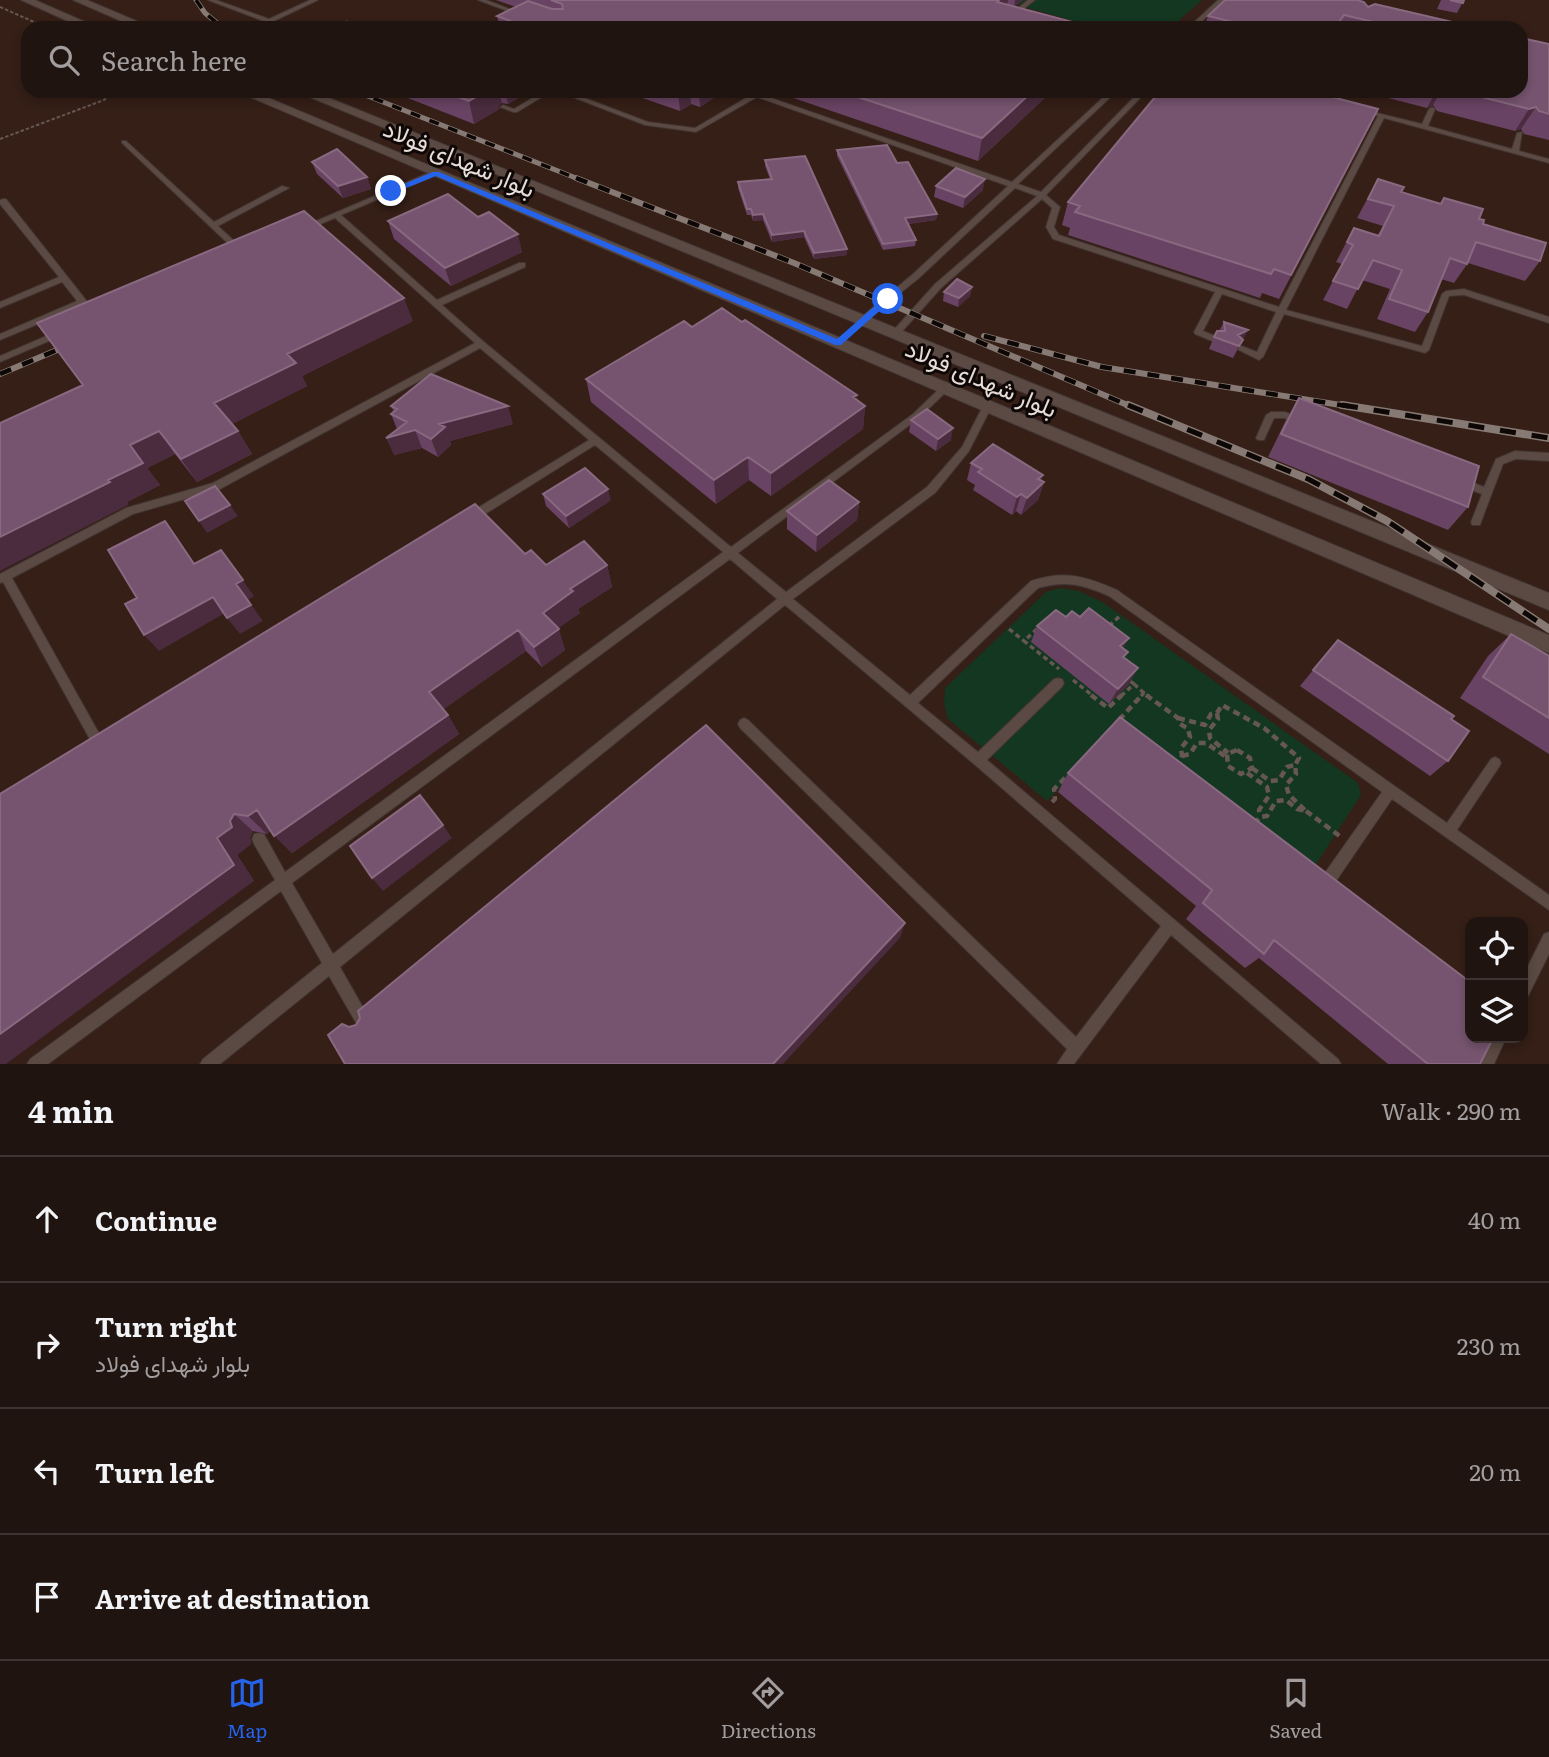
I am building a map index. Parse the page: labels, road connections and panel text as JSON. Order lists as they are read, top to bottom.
{
  "streets": {
    "street": ["بلوار شهدای فولاد"]
  },
  "page": {
    "search": "Search here",
    "heading": ["4 min", "Walk · 290 m"],
    "list": [
      ["Continue", "40 m"],
      ["Turn right", "بلوار شهدای فولاد", "230 m"],
      ["Turn left", "20 m"],
      "Arrive at destination"
    ],
    "nav": ["Map", "Directions", "Saved"]
  }
}
